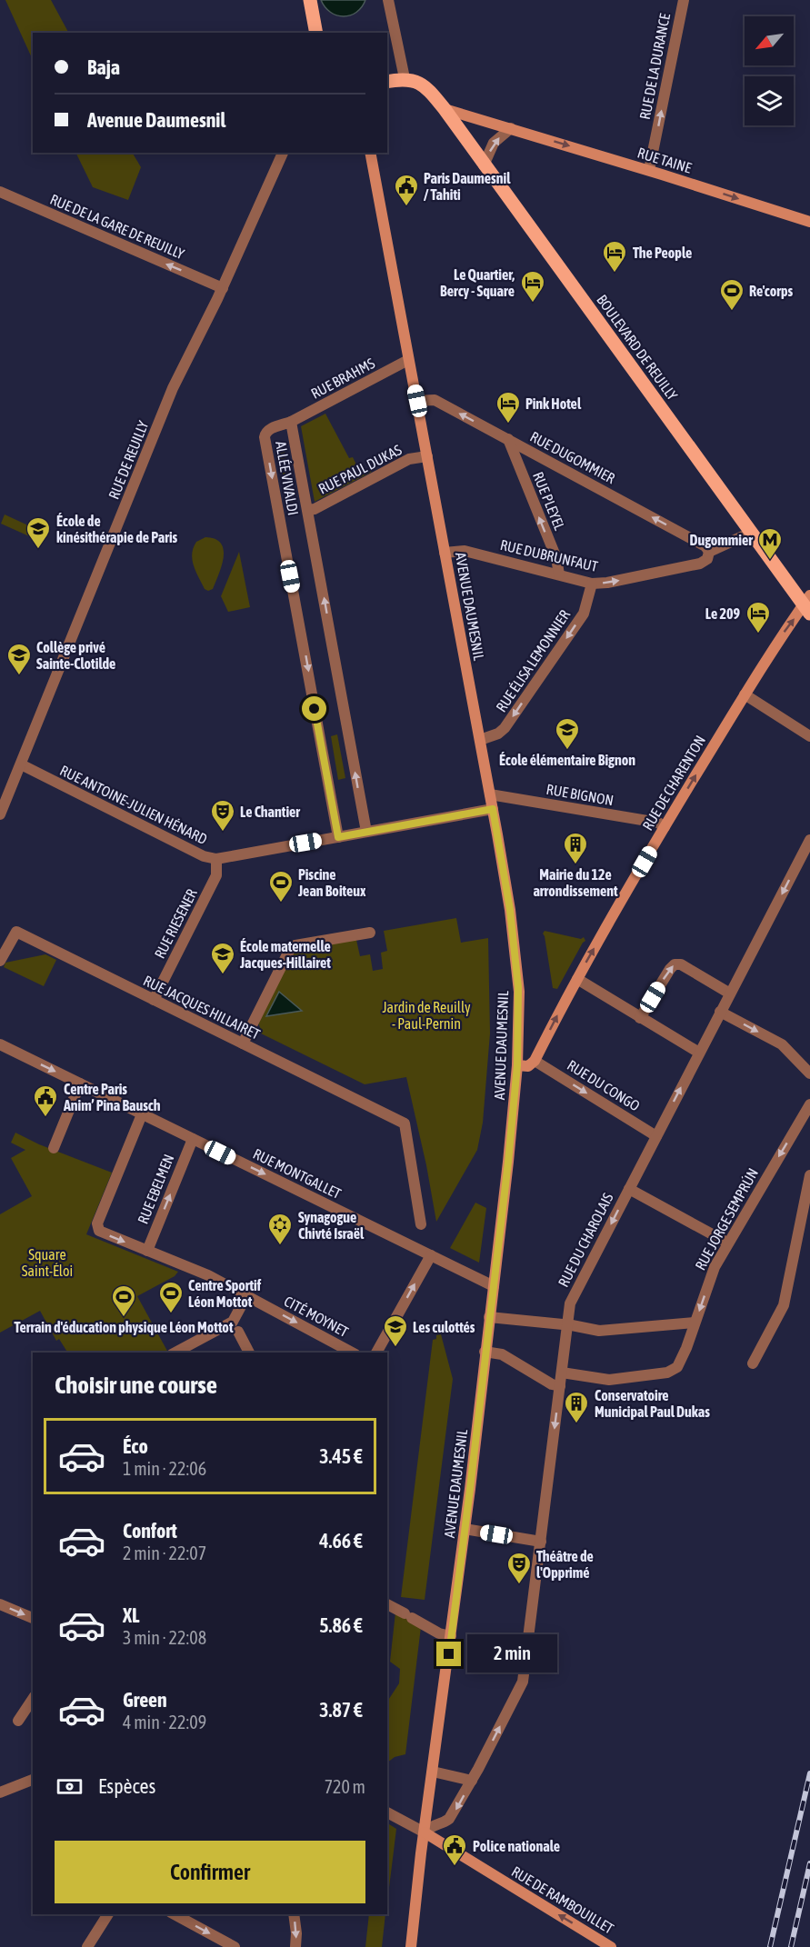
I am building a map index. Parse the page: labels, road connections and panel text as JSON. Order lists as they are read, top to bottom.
{
  "streets": {
    "main road": [
      "RUE TAINE",
      "BOULEVARD DE REUILLY",
      "AVENUE DAUMESNIL",
      "RUE DE CHARENTON",
      "RUE DE RAMBOUILLET"
    ],
    "street": [
      "RUE DE LA DURANCE",
      "RUE DE LA GARE DE REUILLY",
      "RUE BRAHMS",
      "RUE DUGOMMIER",
      "RUE DE REUILLY",
      "RUE PAUL DUKAS",
      "ALLÉE VIVALDI",
      "RUE PLEYEL",
      "RUE DUBRUNFAUT",
      "RUE ÉLISA LEMONNIER",
      "RUE BIGNON",
      "RUE ANTOINE-JULIEN HÉNARD",
      "RUE RIESENER",
      "RUE JACQUES HILLAIRET",
      "RUE DU CONGO",
      "RUE MONTGALLET",
      "RUE EBELMEN",
      "RUE JORGE SEMPRÚN",
      "RUE DU CHAROLAIS",
      "CITÉ MOYNET"
    ]
  },
  "crossings": [
    ["RUE DE LA DURANCE", "RUE TAINE"],
    ["RUE TAINE", "BOULEVARD DE REUILLY"],
    ["RUE DE LA GARE DE REUILLY", "RUE DE REUILLY"],
    ["BOULEVARD DE REUILLY", "RUE DE CHARENTON"],
    ["RUE BRAHMS", "ALLÉE VIVALDI"],
    ["RUE BRAHMS", "AVENUE DAUMESNIL"],
    ["RUE DUGOMMIER", "RUE PLEYEL"],
    ["RUE DUGOMMIER", "RUE DUBRUNFAUT"],
    ["RUE DUGOMMIER", "AVENUE DAUMESNIL"],
    ["RUE DE REUILLY", "RUE ANTOINE-JULIEN HÉNARD"],
    ["RUE PAUL DUKAS", "ALLÉE VIVALDI"],
    ["RUE PAUL DUKAS", "AVENUE DAUMESNIL"],
    ["ALLÉE VIVALDI", "RUE ANTOINE-JULIEN HÉNARD"],
    ["RUE PLEYEL", "RUE DUBRUNFAUT"],
    ["RUE DUBRUNFAUT", "AVENUE DAUMESNIL"],
    ["RUE DUBRUNFAUT", "RUE ÉLISA LEMONNIER"],
    ["AVENUE DAUMESNIL", "RUE ÉLISA LEMONNIER"],
    ["AVENUE DAUMESNIL", "RUE BIGNON"],
    ["AVENUE DAUMESNIL", "RUE ANTOINE-JULIEN HÉNARD"],
    ["AVENUE DAUMESNIL", "RUE MONTGALLET"],
    ["AVENUE DAUMESNIL", "RUE DU CHAROLAIS"],
    ["AVENUE DAUMESNIL", "RUE DE RAMBOUILLET"],
    ["RUE DE CHARENTON", "RUE BIGNON"],
    ["RUE DE CHARENTON", "RUE DU CONGO"],
    ["RUE ANTOINE-JULIEN HÉNARD", "RUE RIESENER"],
    ["RUE RIESENER", "RUE JACQUES HILLAIRET"],
    ["RUE DU CONGO", "RUE DU CHAROLAIS"],
    ["RUE MONTGALLET", "RUE EBELMEN"],
    ["RUE MONTGALLET", "CITÉ MOYNET"],
    ["RUE EBELMEN", "CITÉ MOYNET"],
    ["RUE JORGE SEMPRÚN", "RUE DU CHAROLAIS"],
    ["RUE DU CHAROLAIS", "RUE DE RAMBOUILLET"]
  ],
  "one_way": [
    "RUE DE LA DURANCE",
    "RUE TAINE",
    "RUE DE LA GARE DE REUILLY",
    "RUE DUGOMMIER",
    "RUE PLEYEL",
    "RUE DUBRUNFAUT",
    "RUE ÉLISA LEMONNIER",
    "RUE DE CHARENTON",
    "RUE MONTGALLET",
    "RUE EBELMEN",
    "RUE DE RAMBOUILLET"
  ],
  "parks": ["Jardin de Reuilly - Paul-Pernin", "Square Saint-Éloi"],
  "places": {
    "public building": ["Paris Daumesnil / Tahiti", "Centre Paris Anim’ Pina Bausch", "Police nationale"],
    "hotel": [
      "The People",
      "Le Quartier, Bercy - Square",
      "Pink Hotel",
      "Le 209"
    ],
    "sports": [
      "Re'corps",
      "Piscine Jean Boiteux",
      "Centre Sportif Léon Mottot",
      "Terrain d'éducation physique Léon Mottot"
    ],
    "school or university": [
      "École de kinésithérapie de Paris",
      "Collège privé Sainte-Clotilde",
      "École élémentaire Bignon",
      "École maternelle Jacques-Hillairet",
      "Les culottés"
    ],
    "metro station": ["Dugommier"],
    "theatre": ["Le Chantier", "Théâtre de l'Opprimé"],
    "building": ["Mairie du 12e arrondissement", "Conservatoire Municipal Paul Dukas"],
    "synagogue": ["Synagogue Chivté Israël"]
  },
  "north": "bottom left",
  "page": {
    "banner": ["Baja", "Avenue Daumesnil"],
    "heading": "Choisir une course",
    "list": [
      {
        "name": "Éco",
        "note": "1 min · 22:06",
        "value": "3.45 €"
      },
      {
        "name": "Confort",
        "note": "2 min · 22:07",
        "value": "4.66 €"
      },
      {
        "name": "XL",
        "note": "3 min · 22:08",
        "value": "5.86 €"
      },
      {
        "name": "Green",
        "note": "4 min · 22:09",
        "value": "3.87 €"
      }
    ],
    "bubble": "2 min",
    "pay": ["Espèces", "720 m"],
    "buttons": "Confirmer"
  }
}
